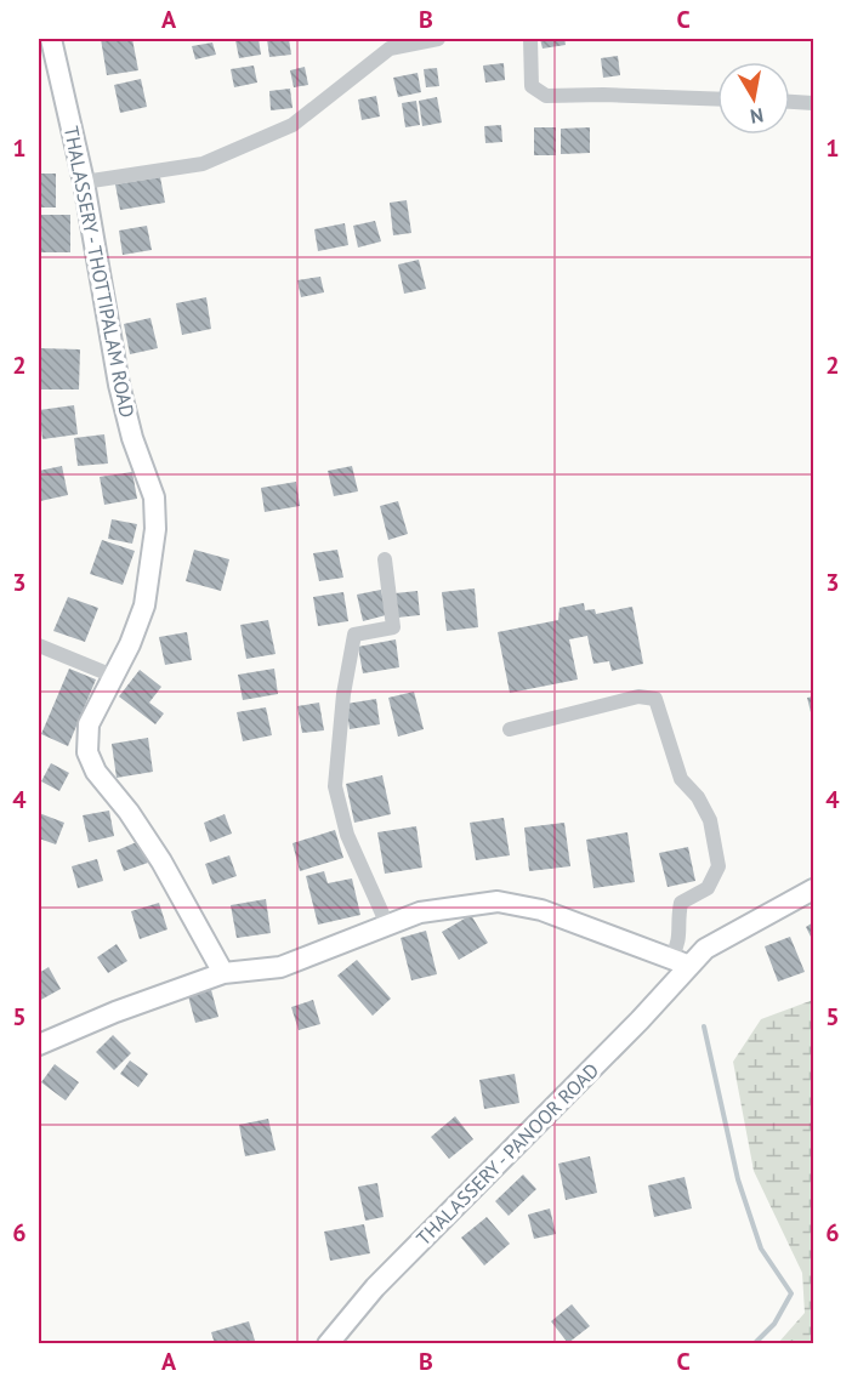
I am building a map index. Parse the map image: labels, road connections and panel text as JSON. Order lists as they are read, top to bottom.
{
  "streets": {
    "main road": ["THALASSERY - THOTTIPALAM ROAD", "THALASSERY - PANOOR ROAD"]
  },
  "north": "bottom",
  "grid": {
    "columns": ["A", "B", "C"],
    "rows": [
      "1",
      "2",
      "3",
      "4",
      "5",
      "6"
    ]
  }
}
